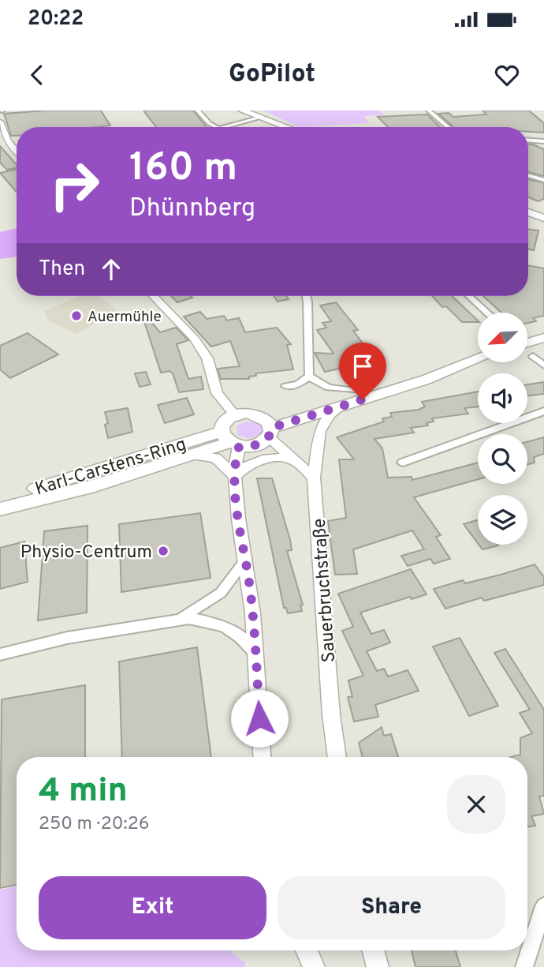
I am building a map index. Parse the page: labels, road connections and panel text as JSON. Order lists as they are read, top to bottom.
{
  "streets": {
    "main road": ["Karl-Carstens-Ring"],
    "street": ["Sauerbruchstraße"]
  },
  "places": ["Auermühle", "Physio-Centrum"],
  "north": "bottom left",
  "page": {
    "status": "20:22",
    "header": "GoPilot",
    "turn": ["160 m", "Dhünnberg"],
    "then": "Then",
    "heading": ["4 min", "250 m · 20:26"],
    "buttons": ["Exit", "Share"]
  }
}
